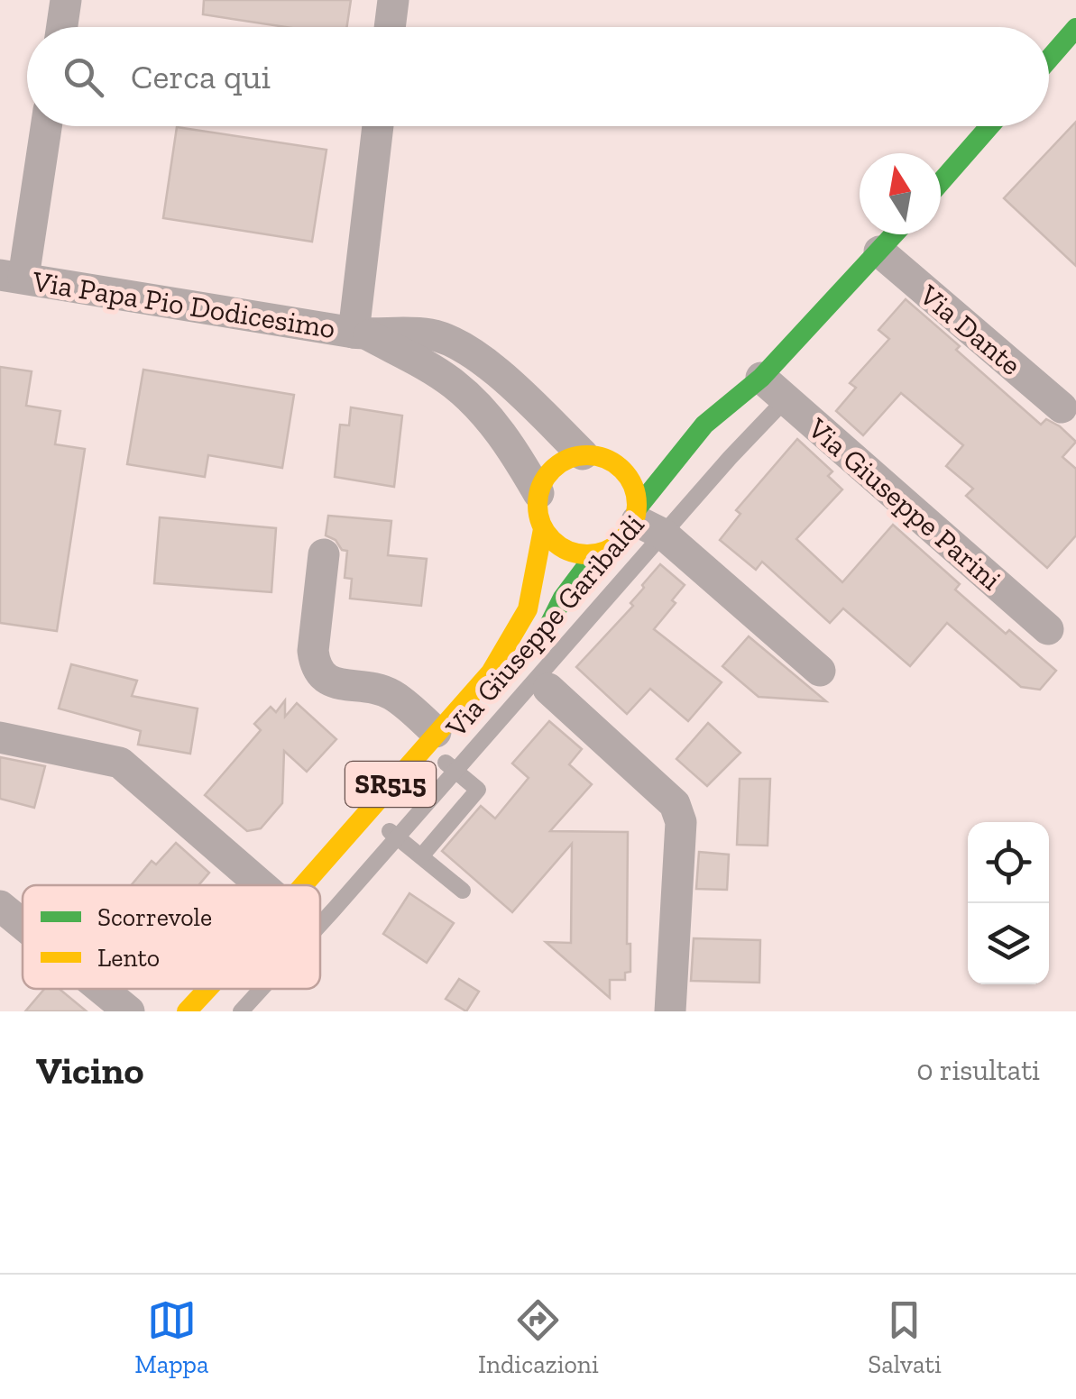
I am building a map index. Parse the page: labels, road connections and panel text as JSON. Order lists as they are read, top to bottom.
{
  "streets": {
    "main road": ["Via Giuseppe Garibaldi", "SR515"],
    "street": ["Via Papa Pio Dodicesimo", "Via Dante", "Via Giuseppe Parini"]
  },
  "crossings": [
    ["Via Papa Pio Dodicesimo", "Via Giuseppe Garibaldi"],
    ["Via Dante", "Via Giuseppe Garibaldi"],
    ["Via Giuseppe Parini", "Via Giuseppe Garibaldi"]
  ],
  "legend": ["Scorrevole", "Lento"],
  "north": "top",
  "page": {
    "search": "Cerca qui",
    "heading": ["Vicino", "0 risultati"],
    "nav": ["Mappa", "Indicazioni", "Salvati"]
  }
}
